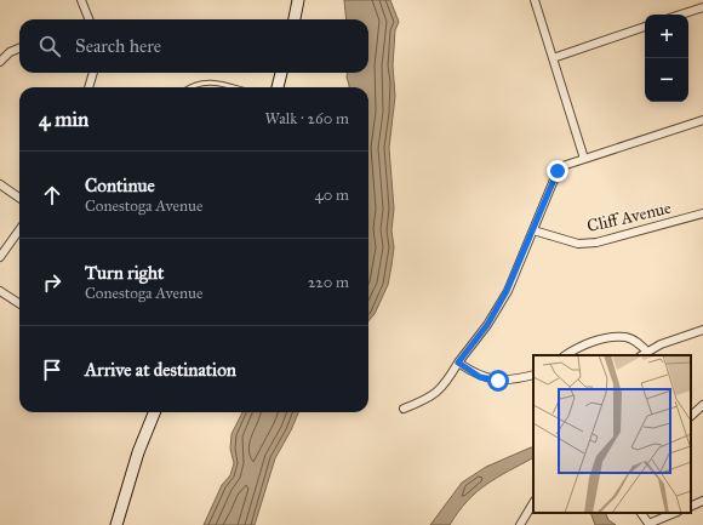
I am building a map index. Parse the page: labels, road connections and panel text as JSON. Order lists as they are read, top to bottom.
{
  "streets": {
    "street": ["Cliff Avenue"]
  },
  "page": {
    "map_buttons": ["+", "−"],
    "search": "Search here",
    "heading": ["4 min", "Walk · 260 m"],
    "list": [
      ["Continue", "Conestoga Avenue", "40 m"],
      ["Turn right", "Conestoga Avenue", "220 m"],
      "Arrive at destination"
    ]
  }
}
